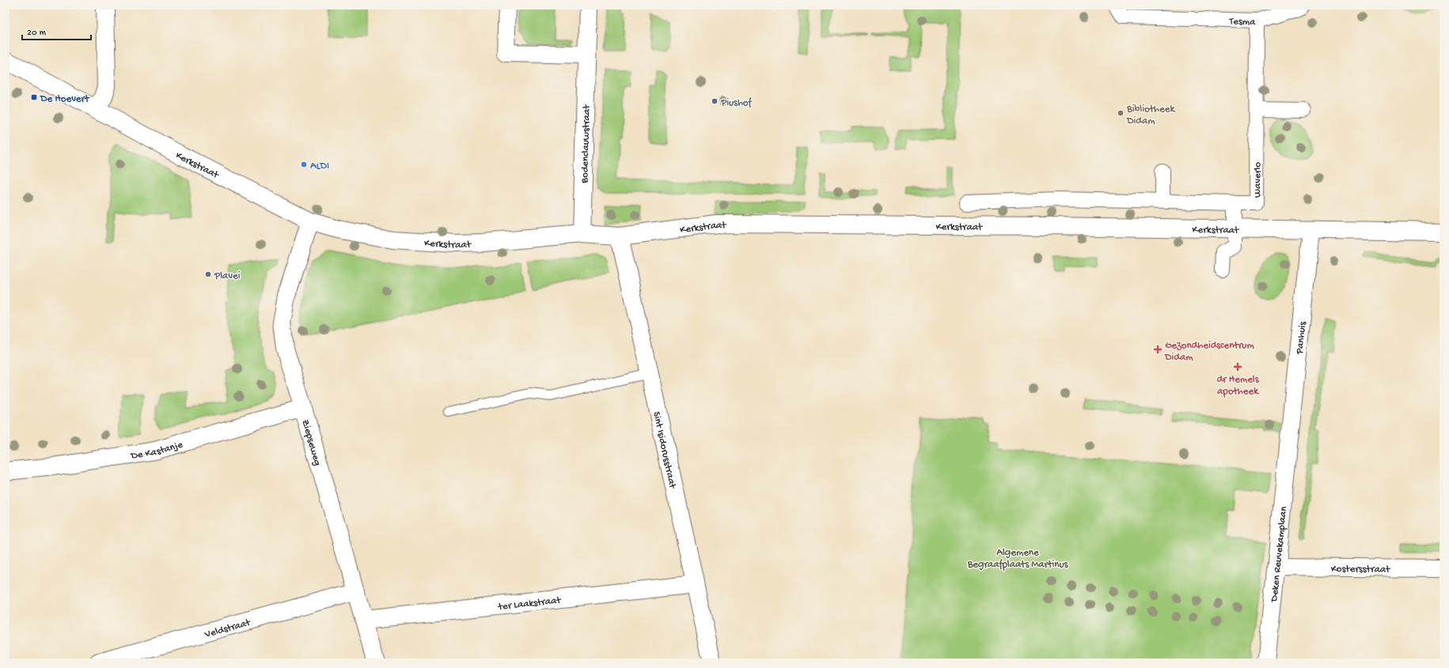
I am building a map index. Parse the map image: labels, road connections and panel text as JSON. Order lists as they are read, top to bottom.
{
  "streets": {
    "street": [
      "Tesma",
      "Bodenclauwstraat",
      "Kerkstraat",
      "Waverlo",
      "Panhuis",
      "Ziepseweg",
      "De Kastanje",
      "Sint Isidorusstraat",
      "Deken Reuvekamplaan",
      "Kostersstraat",
      "ter Laakstraat",
      "Veldstraat"
    ]
  },
  "crossings": [
    ["Tesma", "Waverlo"],
    ["Bodenclauwstraat", "Kerkstraat"],
    ["Kerkstraat", "Panhuis"],
    ["Kerkstraat", "Ziepseweg"],
    ["Kerkstraat", "Sint Isidorusstraat"],
    ["Panhuis", "Deken Reuvekamplaan"],
    ["Ziepseweg", "De Kastanje"],
    ["Ziepseweg", "ter Laakstraat"],
    ["Ziepseweg", "Veldstraat"],
    ["Sint Isidorusstraat", "ter Laakstraat"],
    ["Deken Reuvekamplaan", "Kostersstraat"]
  ],
  "parks": ["Algemene Begraafplaats Martinus"],
  "places": {
    "transit": ["De Hoevert"],
    "other": [
      "Piushof",
      "Bibliotheek Didam",
      "ALDI",
      "Plavei"
    ],
    "health": ["Gezondheidscentrum Didam", "dr Hemels apotheek"]
  },
  "scale_bar": "20 m"
}
